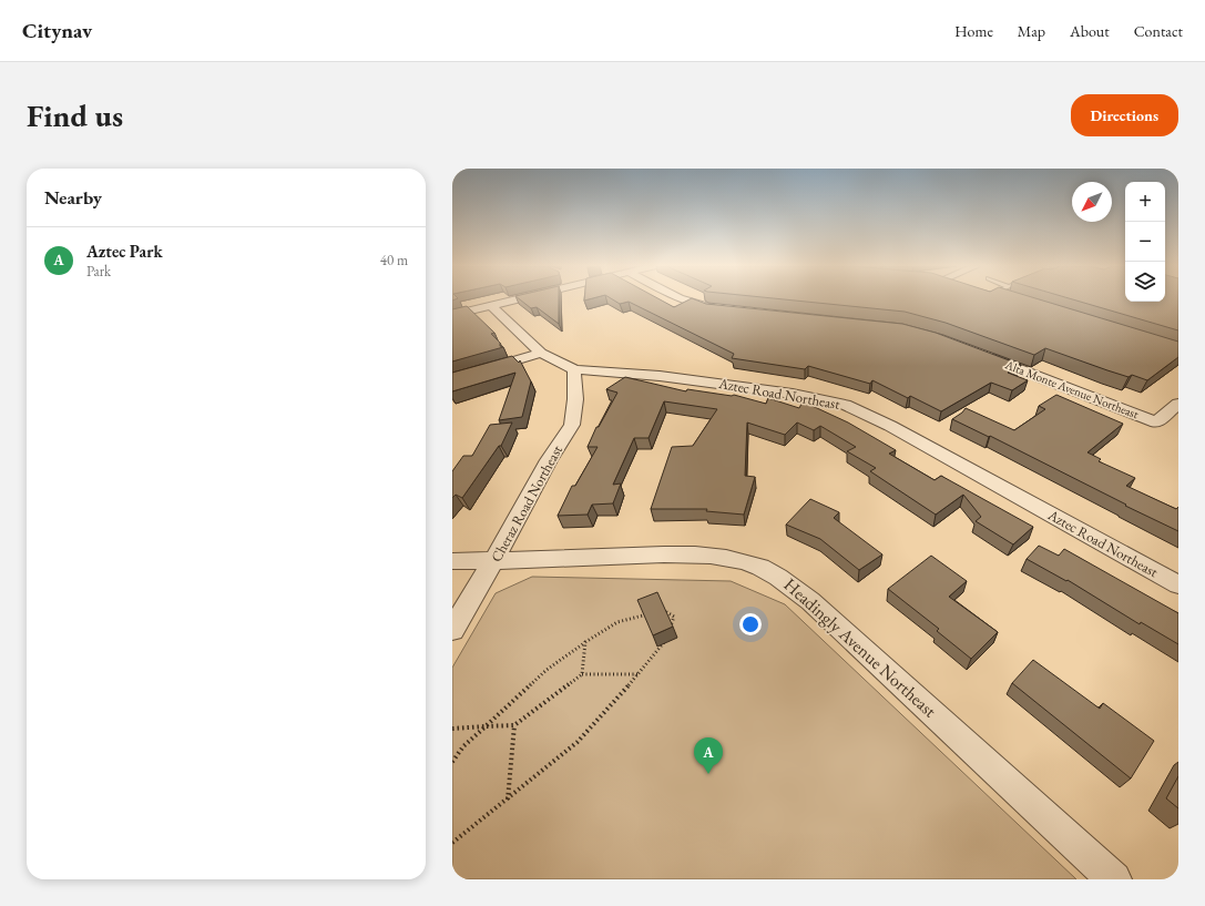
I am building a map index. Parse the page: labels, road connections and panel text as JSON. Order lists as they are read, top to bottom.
{
  "streets": {
    "street": [
      "Alta Monte Avenue Northeast",
      "Aztec Road Northeast",
      "Cheraz Road Northeast",
      "Headingly Avenue Northeast"
    ]
  },
  "crossings": [
    ["Aztec Road Northeast", "Cheraz Road Northeast"],
    ["Cheraz Road Northeast", "Headingly Avenue Northeast"]
  ],
  "north": "bottom left",
  "page": {
    "header": "Citynav",
    "nav": [
      "Home",
      "Map",
      "About",
      "Contact"
    ],
    "buttons": "Directions",
    "title": "Find us",
    "heading": "Nearby",
    "map_buttons": ["+", "−"],
    "list": [
      {
        "mark": "A",
        "name": "Aztec Park",
        "note": "Park",
        "value": "40 m"
      }
    ],
    "pins": "A"
  }
}
